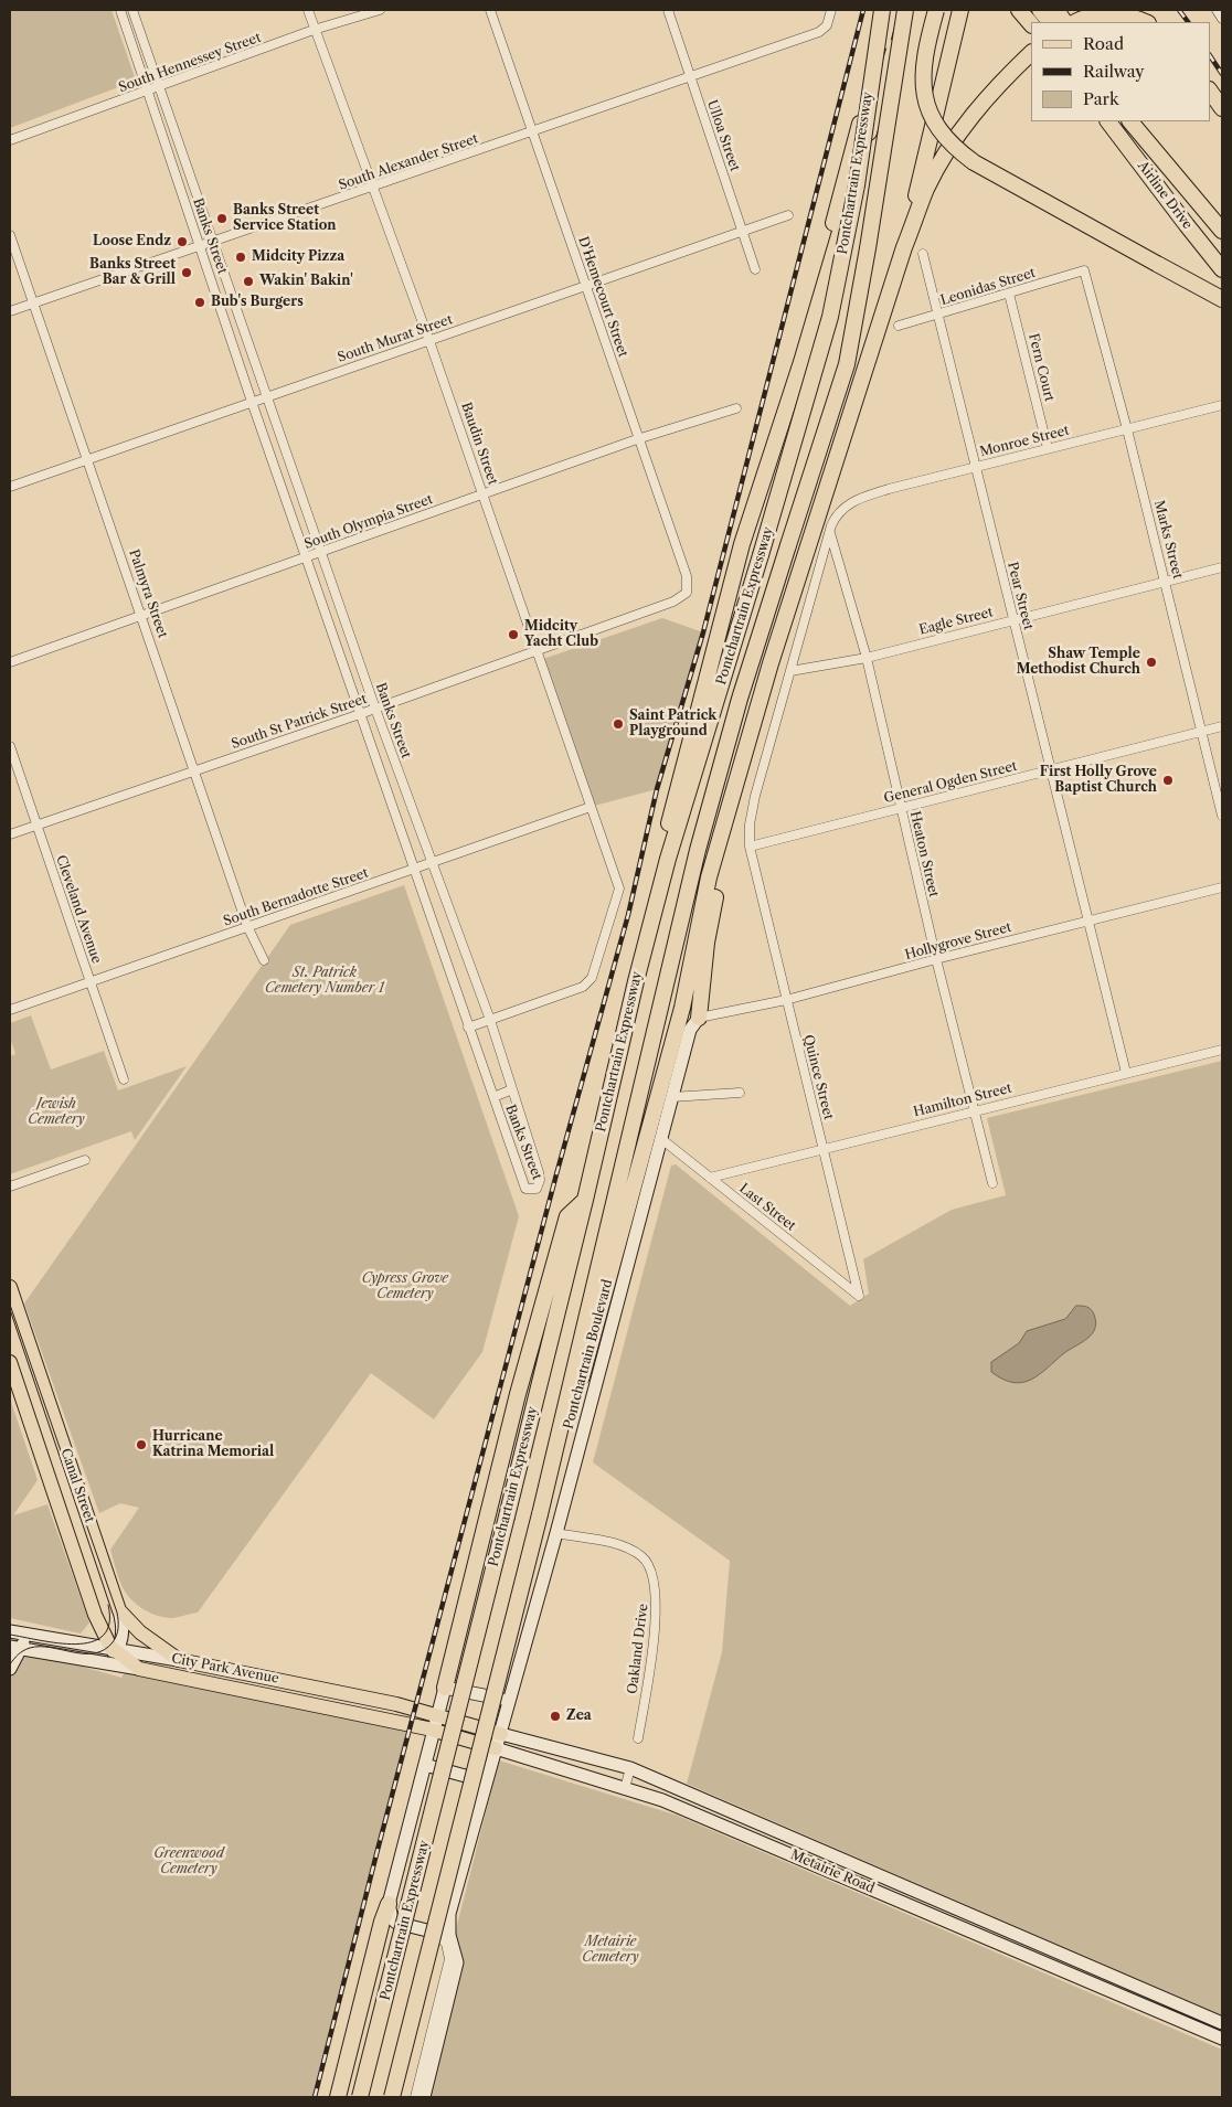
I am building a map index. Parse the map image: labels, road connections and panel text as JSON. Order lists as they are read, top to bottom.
{
  "streets": {
    "highway": ["Pontchartrain Expressway", "Airline Drive"],
    "main road": [
      "Pontchartrain Boulevard",
      "Canal Street",
      "City Park Avenue",
      "Metairie Road"
    ],
    "street": [
      "South Hennessey Street",
      "Ulloa Street",
      "South Alexander Street",
      "Banks Street",
      "Leonidas Street",
      "D'Hemecourt Street",
      "South Murat Street",
      "Fern Court",
      "Monroe Street",
      "Baudin Street",
      "South Olympia Street",
      "Marks Street",
      "Palmyra Street",
      "Pear Street",
      "Eagle Street",
      "South St Patrick Street",
      "General Ogden Street",
      "Heaton Street",
      "South Bernadotte Street",
      "Cleveland Avenue",
      "Hollygrove Street",
      "Quince Street",
      "Hamilton Street",
      "Last Street",
      "Oakland Drive"
    ]
  },
  "crossings": [
    ["South Hennessey Street", "Banks Street"],
    ["South Hennessey Street", "Baudin Street"],
    ["Ulloa Street", "South Alexander Street"],
    ["Ulloa Street", "South Murat Street"],
    ["South Alexander Street", "Banks Street"],
    ["South Alexander Street", "D'Hemecourt Street"],
    ["South Alexander Street", "Baudin Street"],
    ["South Alexander Street", "Palmyra Street"],
    ["Banks Street", "South Murat Street"],
    ["Banks Street", "Baudin Street"],
    ["Banks Street", "South Olympia Street"],
    ["Banks Street", "South St Patrick Street"],
    ["Banks Street", "South Bernadotte Street"],
    ["Leonidas Street", "Fern Court"],
    ["Leonidas Street", "Marks Street"],
    ["Leonidas Street", "Pear Street"],
    ["D'Hemecourt Street", "South Murat Street"],
    ["D'Hemecourt Street", "South Olympia Street"],
    ["D'Hemecourt Street", "South St Patrick Street"],
    ["South Murat Street", "Baudin Street"],
    ["South Murat Street", "Palmyra Street"],
    ["Fern Court", "Monroe Street"],
    ["Monroe Street", "Marks Street"],
    ["Monroe Street", "Pear Street"],
    ["Monroe Street", "Quince Street"],
    ["Baudin Street", "South Olympia Street"],
    ["Baudin Street", "South St Patrick Street"],
    ["Baudin Street", "South Bernadotte Street"],
    ["South Olympia Street", "Palmyra Street"],
    ["Marks Street", "Eagle Street"],
    ["Marks Street", "General Ogden Street"],
    ["Palmyra Street", "South St Patrick Street"],
    ["Palmyra Street", "South Bernadotte Street"],
    ["Pear Street", "Eagle Street"],
    ["Pear Street", "General Ogden Street"],
    ["Pear Street", "Hollygrove Street"],
    ["Pear Street", "Hamilton Street"],
    ["Eagle Street", "Heaton Street"],
    ["Eagle Street", "Quince Street"],
    ["South St Patrick Street", "Cleveland Avenue"],
    ["General Ogden Street", "Heaton Street"],
    ["General Ogden Street", "Quince Street"],
    ["Heaton Street", "Hollygrove Street"],
    ["Heaton Street", "Quince Street"],
    ["Heaton Street", "Hamilton Street"],
    ["South Bernadotte Street", "Cleveland Avenue"],
    ["Hollygrove Street", "Quince Street"],
    ["Hollygrove Street", "Pontchartrain Boulevard"],
    ["Quince Street", "Hamilton Street"],
    ["Quince Street", "Last Street"],
    ["Hamilton Street", "Last Street"],
    ["Last Street", "Pontchartrain Boulevard"],
    ["Pontchartrain Boulevard", "Oakland Drive"],
    ["Pontchartrain Boulevard", "Metairie Road"],
    ["Canal Street", "City Park Avenue"],
    ["City Park Avenue", "Metairie Road"]
  ],
  "parks": [
    "St. Patrick Cemetery Number 1",
    "Jewish Cemetery",
    "Cypress Grove Cemetery",
    "Greenwood Cemetery",
    "Metairie Cemetery"
  ],
  "places": [
    "Banks Street Service Station",
    "Loose Endz",
    "Midcity Pizza",
    "Banks Street Bar & Grill",
    "Wakin' Bakin'",
    "Bub's Burgers",
    "Midcity Yacht Club",
    "Shaw Temple Methodist Church",
    "Saint Patrick Playground",
    "First Holly Grove Baptist Church",
    "Hurricane Katrina Memorial",
    "Zea"
  ],
  "legend": ["Road", "Railway", "Park"]
}
